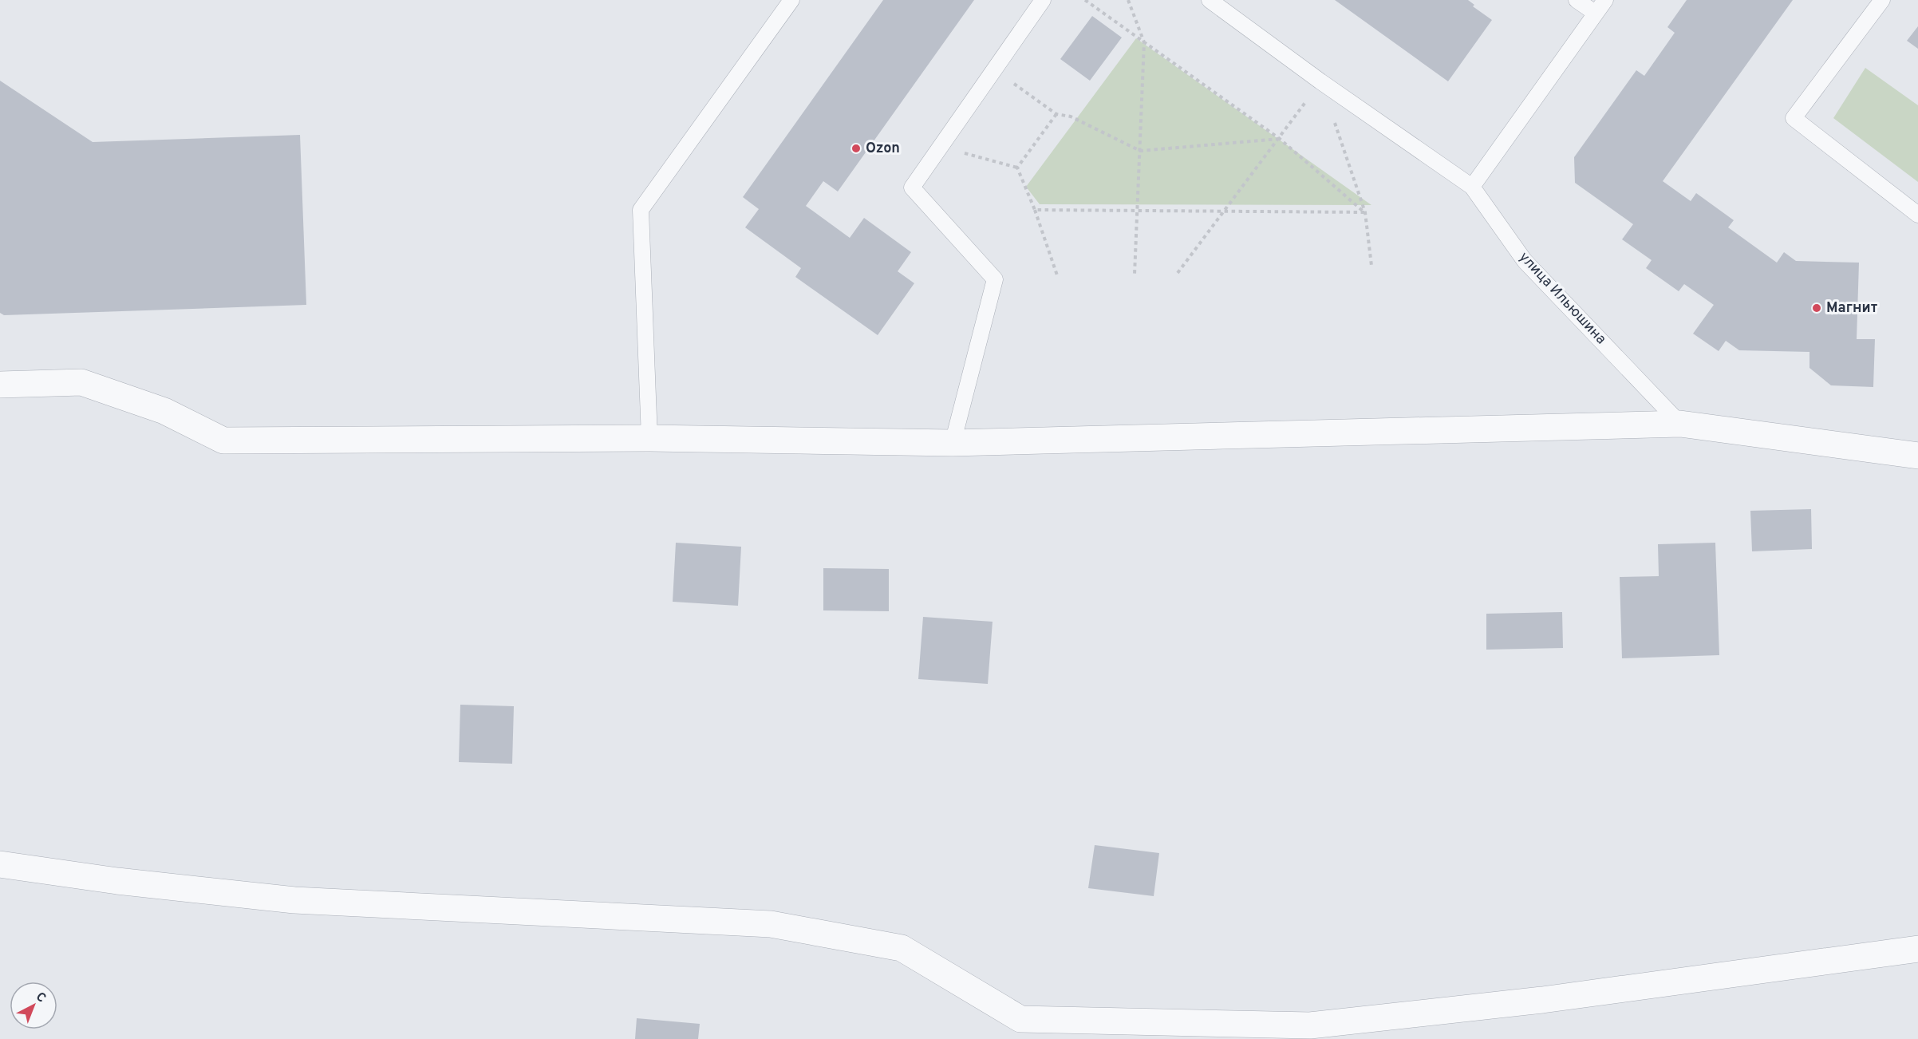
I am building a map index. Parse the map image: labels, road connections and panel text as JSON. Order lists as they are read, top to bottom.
{
  "streets": {
    "lane": ["улица Ильюшина"]
  },
  "places": ["Ozon", "Магнит"],
  "north": "top right"
}
